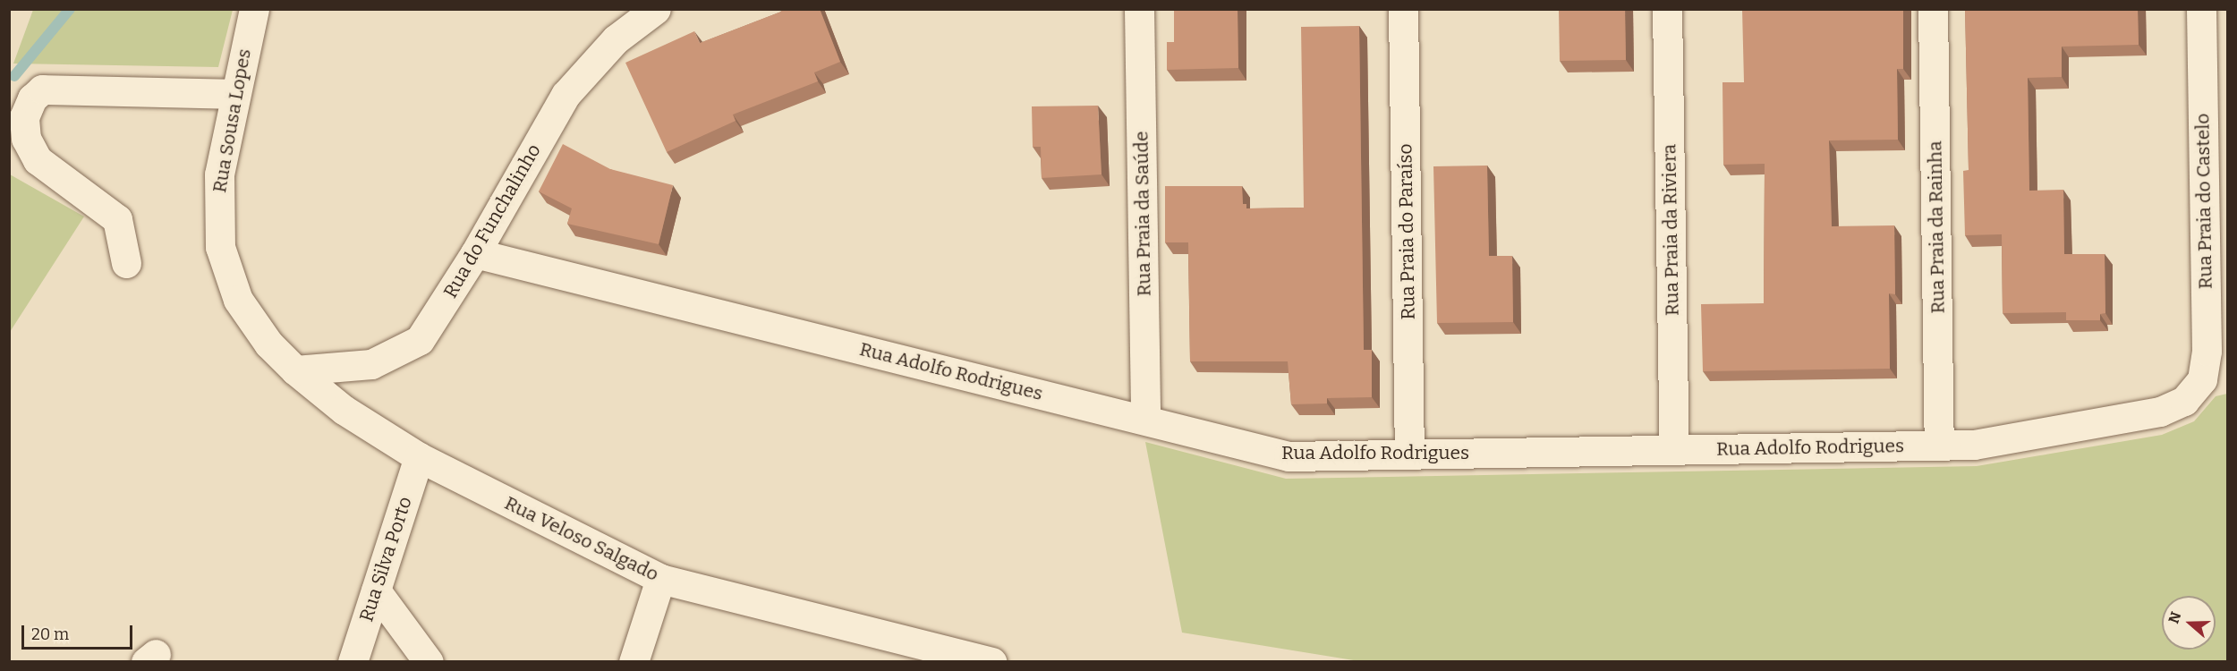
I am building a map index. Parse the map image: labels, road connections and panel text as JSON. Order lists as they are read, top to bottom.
{
  "streets": {
    "street": [
      "Rua Sousa Lopes",
      "Rua Praia do Castelo",
      "Rua Praia da Saúde",
      "Rua do Funchalinho",
      "Rua Praia da Rainha",
      "Rua Praia da Riviera",
      "Rua Praia do Paraíso",
      "Rua Adolfo Rodrigues",
      "Rua Veloso Salgado",
      "Rua Silva Porto"
    ]
  },
  "crossings": [
    ["Rua Sousa Lopes", "Rua do Funchalinho"],
    ["Rua Sousa Lopes", "Rua Veloso Salgado"],
    ["Rua Praia do Castelo", "Rua Adolfo Rodrigues"],
    ["Rua Praia da Saúde", "Rua Adolfo Rodrigues"],
    ["Rua do Funchalinho", "Rua Adolfo Rodrigues"],
    ["Rua do Funchalinho", "Rua Veloso Salgado"],
    ["Rua Praia da Rainha", "Rua Adolfo Rodrigues"],
    ["Rua Praia da Riviera", "Rua Adolfo Rodrigues"],
    ["Rua Praia do Paraíso", "Rua Adolfo Rodrigues"],
    ["Rua Veloso Salgado", "Rua Silva Porto"]
  ],
  "scale_bar": "20 m",
  "north": "left"
}
